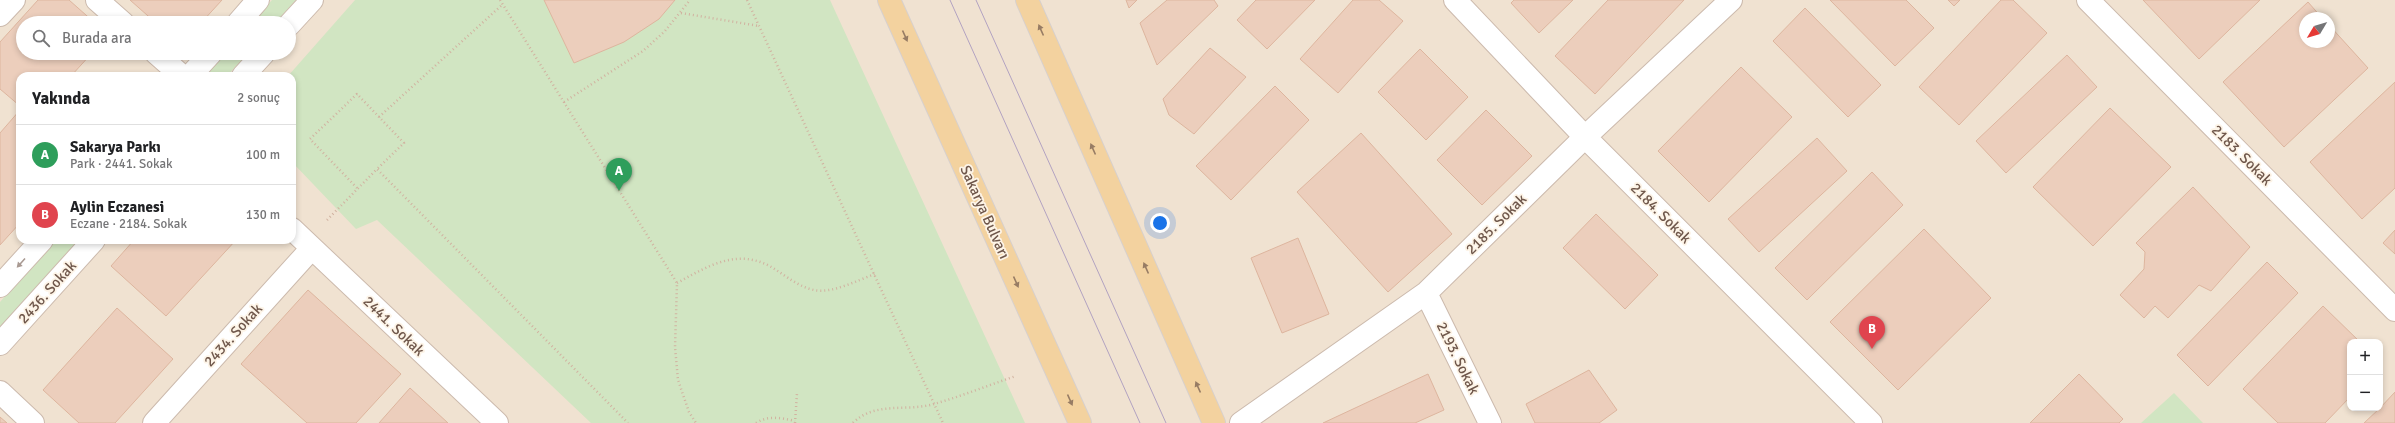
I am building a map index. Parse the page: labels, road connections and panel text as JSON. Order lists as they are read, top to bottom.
{
  "streets": {
    "main road": ["Sakarya Bulvarı"],
    "street": [
      "2183. Sokak",
      "2184. Sokak",
      "2185. Sokak",
      "2436. Sokak",
      "2441. Sokak",
      "2434. Sokak",
      "2193. Sokak"
    ]
  },
  "crossings": [
    ["2184. Sokak", "2185. Sokak"],
    ["2185. Sokak", "2193. Sokak"],
    ["2441. Sokak", "2434. Sokak"]
  ],
  "north": "bottom left",
  "page": {
    "search": "Burada ara",
    "heading": ["Yakında", "2 sonuç"],
    "list": [
      {
        "mark": "A",
        "name": "Sakarya Parkı",
        "note": "Park · 2441. Sokak",
        "value": "100 m"
      },
      {
        "mark": "B",
        "name": "Aylin Eczanesi",
        "note": "Eczane · 2184. Sokak",
        "value": "130 m"
      }
    ],
    "pins": ["A", "B"],
    "map_buttons": ["+", "−"]
  }
}
